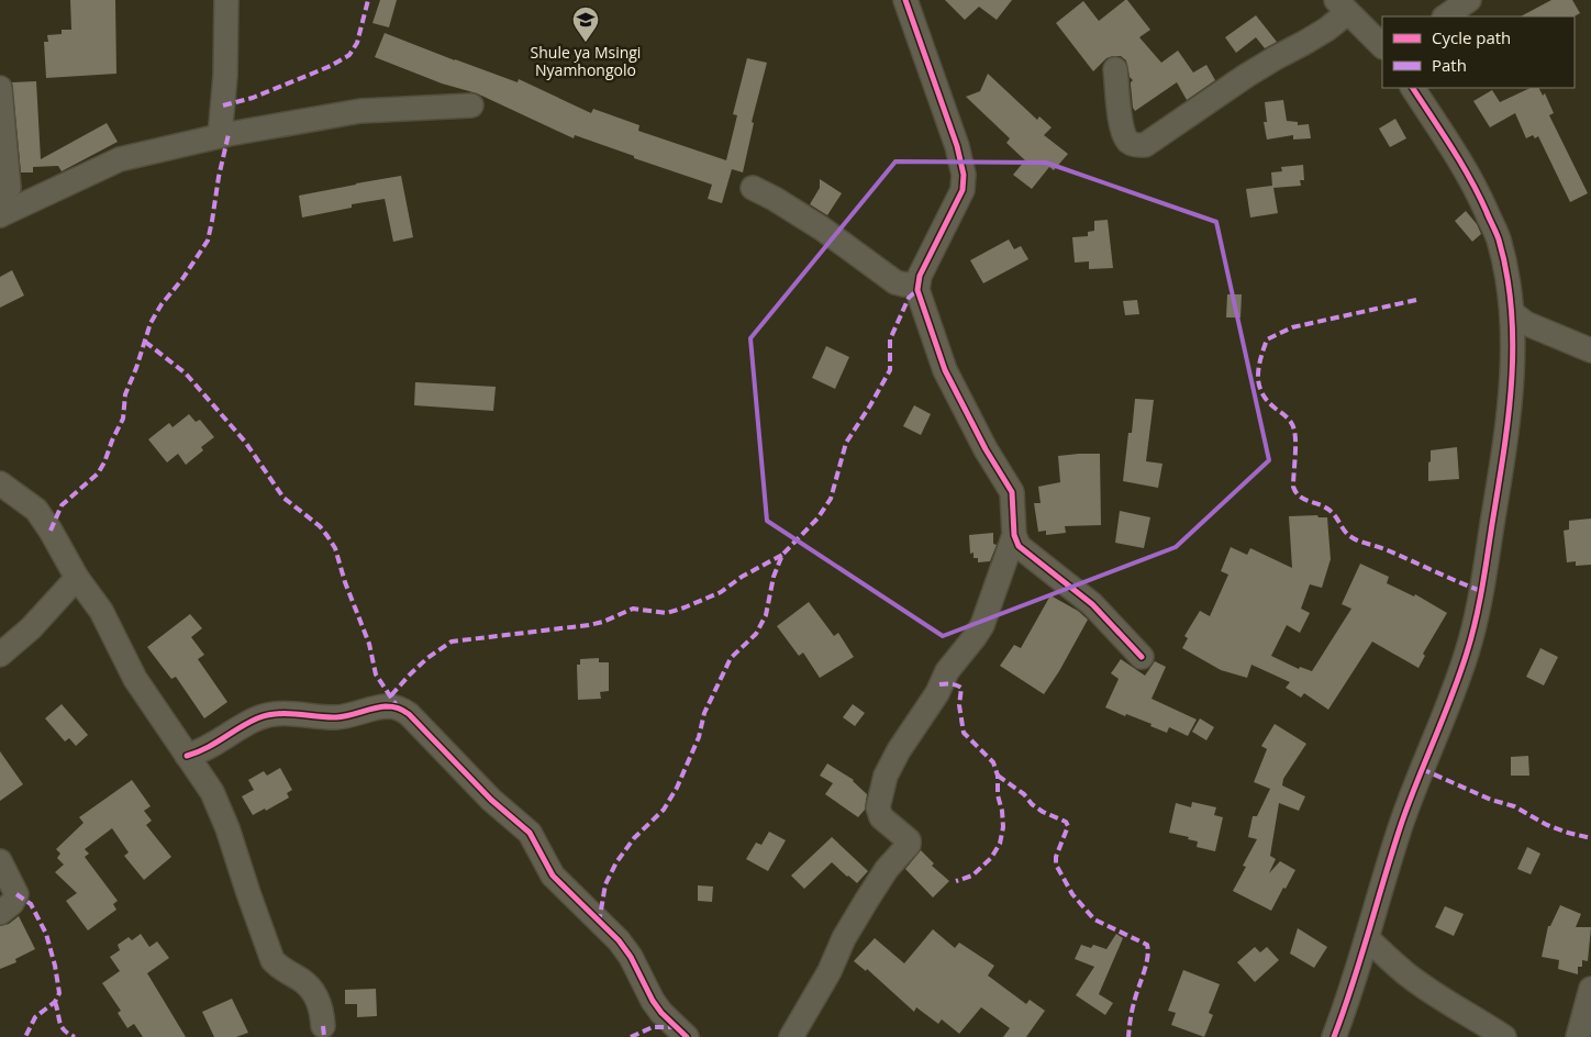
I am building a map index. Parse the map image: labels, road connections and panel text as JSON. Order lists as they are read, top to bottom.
{
  "places": {
    "school or university": ["Shule ya Msingi Nyamhongolo"]
  },
  "legend": ["Cycle path", "Path"]
}
